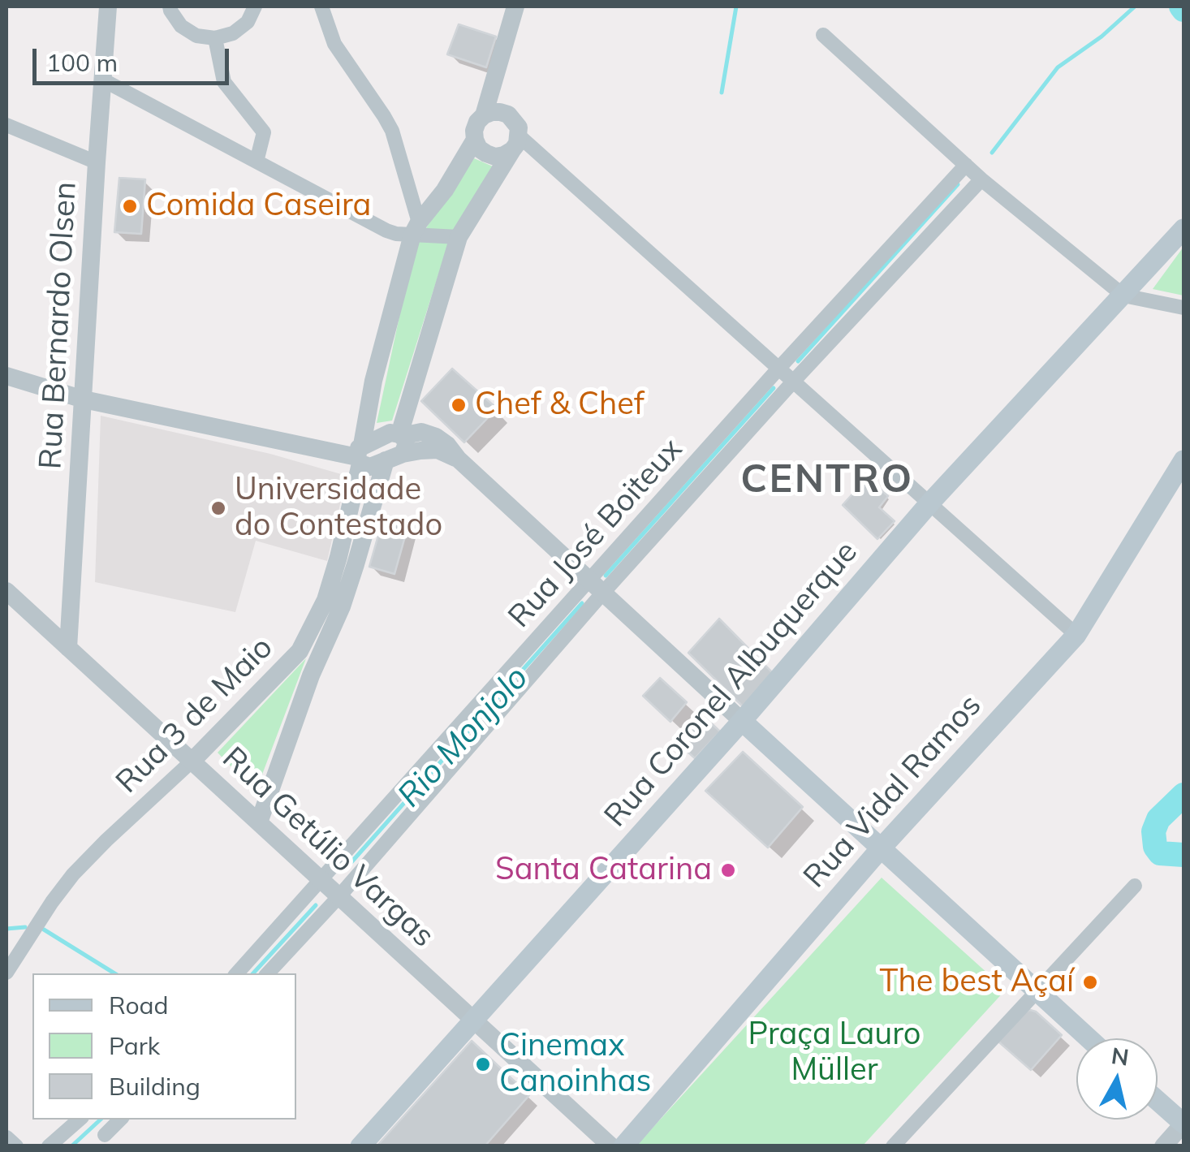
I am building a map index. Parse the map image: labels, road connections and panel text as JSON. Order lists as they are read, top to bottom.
{
  "streets": {
    "main road": ["Rua Coronel Albuquerque", "Rua Vidal Ramos"],
    "street": [
      "Rua Bernardo Olsen",
      "Rua José Boiteux",
      "Rua 3 de Maio",
      "Rua Getúlio Vargas"
    ]
  },
  "crossings": [
    ["Rua Bernardo Olsen", "Rua Getúlio Vargas"],
    ["Rua José Boiteux", "Rua Getúlio Vargas"],
    ["Rua Coronel Albuquerque", "Rua Getúlio Vargas"],
    ["Rua 3 de Maio", "Rua Getúlio Vargas"]
  ],
  "districts": ["CENTRO"],
  "water": ["Rio Monjolo"],
  "parks": ["Praça Lauro Müller"],
  "places": [
    "Comida Caseira",
    "Chef & Chef",
    "Universidade do Contestado",
    "Santa Catarina",
    "The best Açaí",
    "Cinemax Canoinhas"
  ],
  "legend": ["Road", "Park", "Building"],
  "scale_bar": "100 m",
  "north": "top"
}
